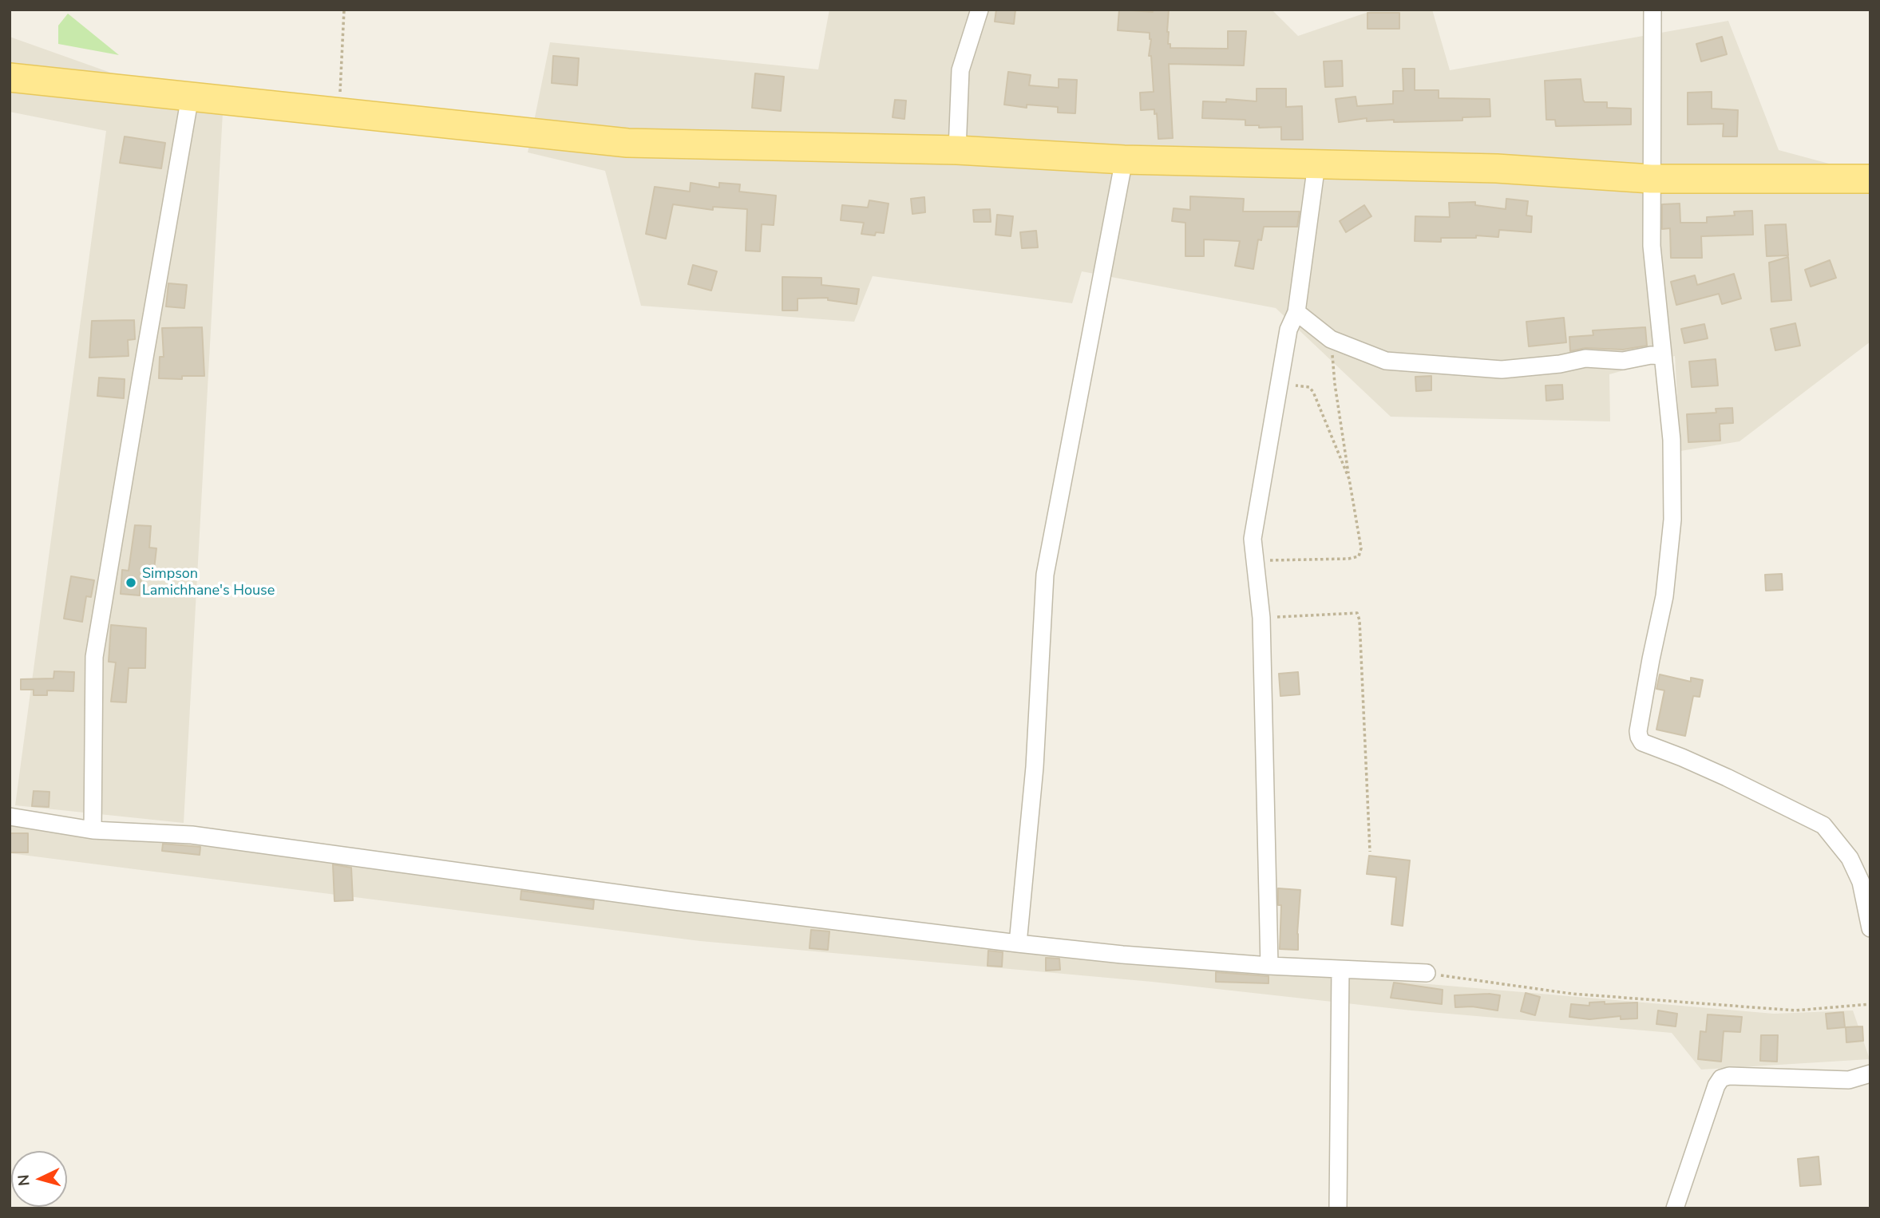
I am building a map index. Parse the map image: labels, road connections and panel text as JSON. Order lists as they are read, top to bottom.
{
  "places": ["Simpson Lamichhane's House"],
  "north": "left"
}
